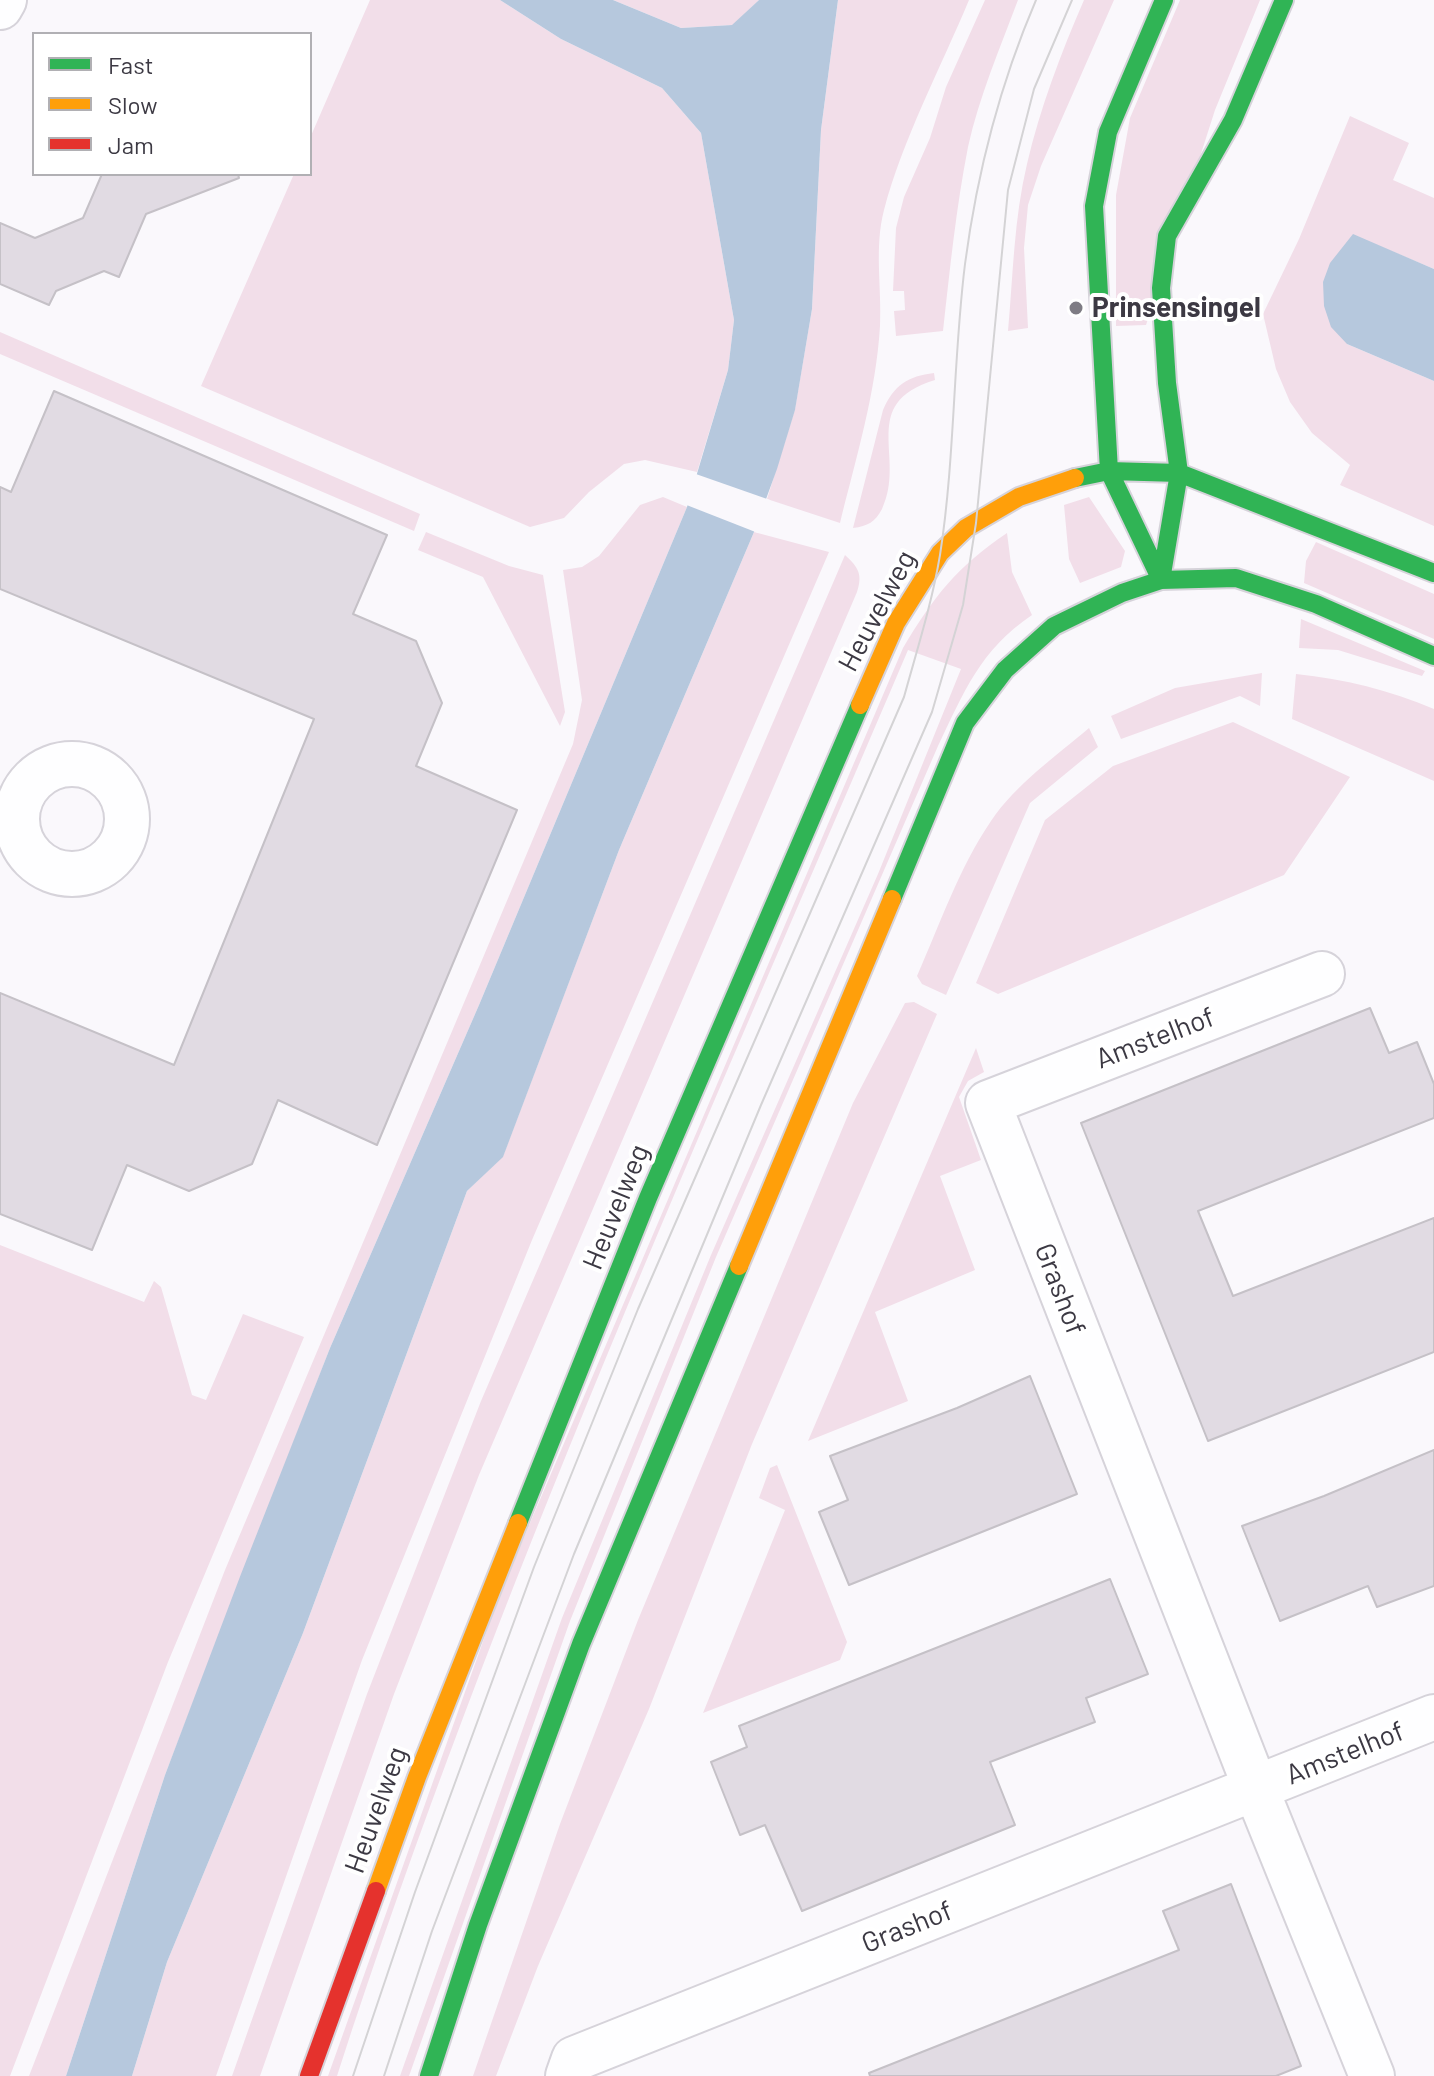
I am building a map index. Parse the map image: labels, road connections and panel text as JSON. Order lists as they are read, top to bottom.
{
  "streets": {
    "main road": ["Heuvelweg"],
    "street": ["Amstelhof", "Grashof"]
  },
  "crossings": [
    ["Amstelhof", "Grashof"]
  ],
  "places": ["Prinsensingel"],
  "legend": ["Fast", "Slow", "Jam"]
}
